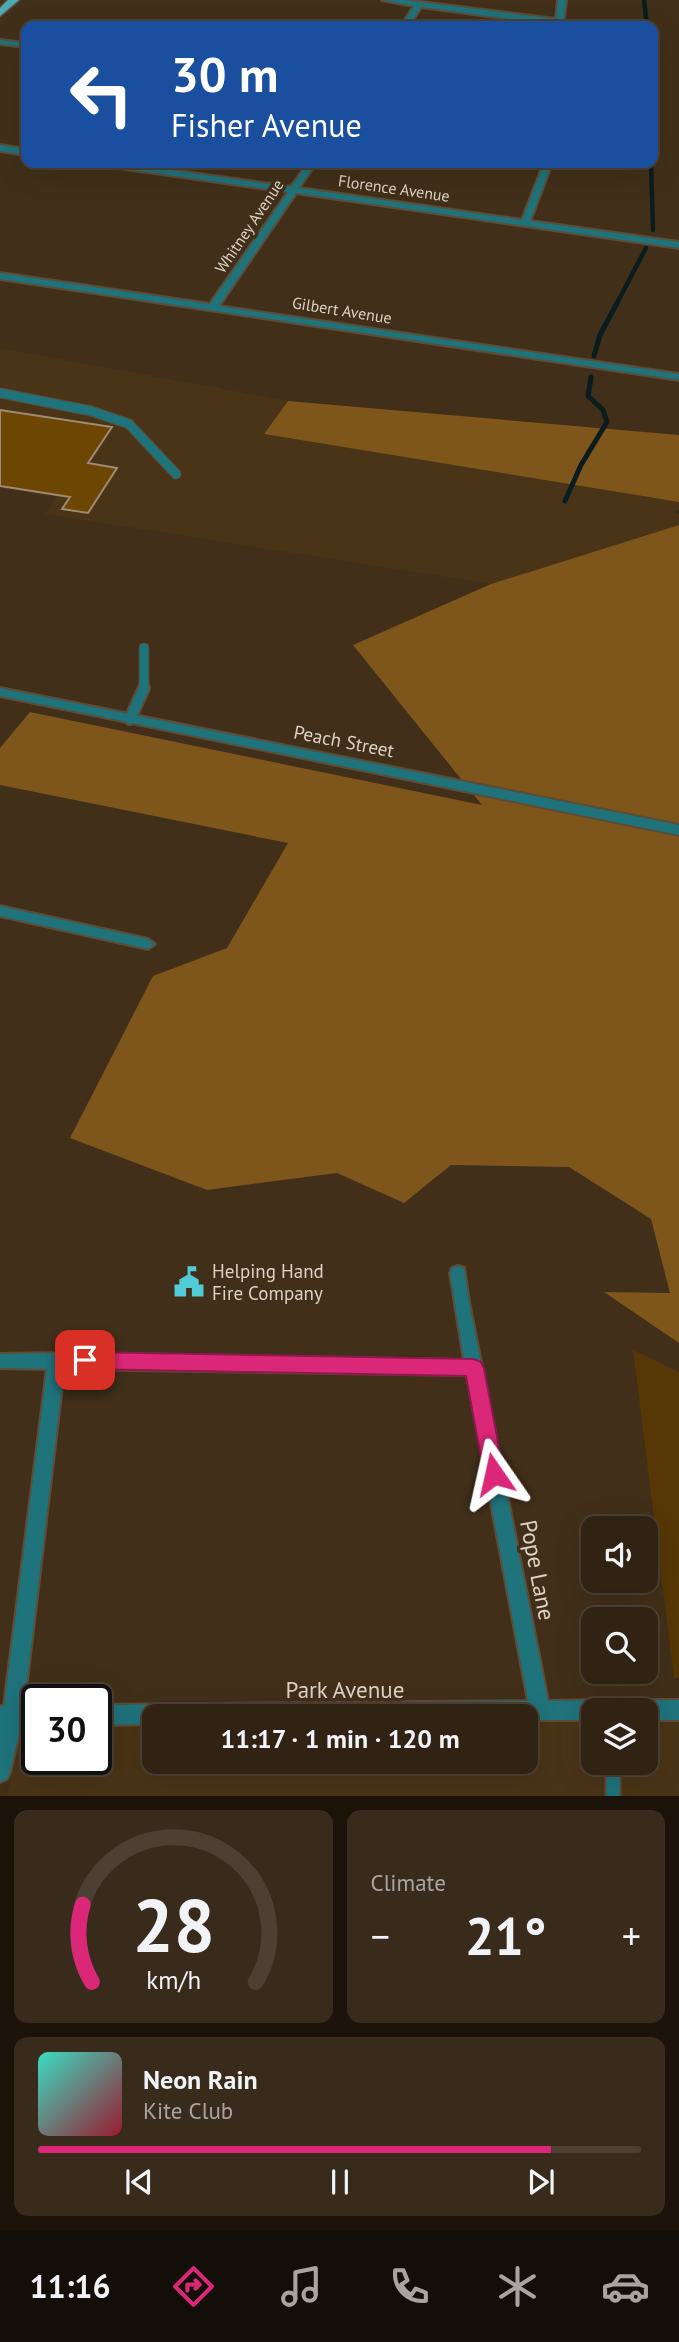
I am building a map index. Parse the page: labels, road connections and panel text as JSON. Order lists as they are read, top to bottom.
{
  "streets": {
    "street": [
      "Florence Avenue",
      "Whitney Avenue",
      "Gilbert Avenue",
      "Peach Street",
      "Pope Lane",
      "Park Avenue"
    ]
  },
  "crossings": [
    ["Florence Avenue", "Whitney Avenue"],
    ["Whitney Avenue", "Gilbert Avenue"],
    ["Pope Lane", "Park Avenue"]
  ],
  "places": {
    "public building": ["Helping Hand Fire Company"]
  },
  "page": {
    "turn": ["30 m", "Fisher Avenue"],
    "limit": "30",
    "trip": "11:17 · 1 min · 120 m",
    "tile": "Climate",
    "heat": ["−", "21°", "+"],
    "song": ["Neon Rain", "Kite Club"],
    "tabs": "11:16",
    "gauge": ["28", "km/h"]
  }
}
